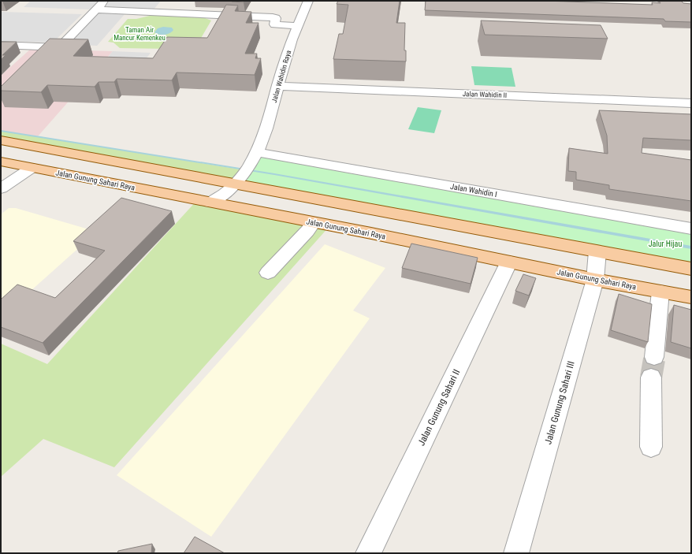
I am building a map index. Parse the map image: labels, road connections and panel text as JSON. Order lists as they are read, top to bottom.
{
  "streets": {
    "main road": ["Jalan Gunung Sahari Raya"],
    "street": [
      "Jalan Wahidin Raya",
      "Jalan Wahidin II",
      "Jalan Wahidin I",
      "Jalan Gunung Sahari III",
      "Jalan Gunung Sahari II"
    ]
  },
  "crossings": [
    ["Jalan Wahidin Raya", "Jalan Wahidin II"],
    ["Jalan Wahidin Raya", "Jalan Gunung Sahari Raya"],
    ["Jalan Wahidin Raya", "Jalan Wahidin I"],
    ["Jalan Gunung Sahari Raya", "Jalan Gunung Sahari III"],
    ["Jalan Gunung Sahari Raya", "Jalan Gunung Sahari II"]
  ],
  "parks": ["Taman Air Mancur Kemenkeu", "Jalur Hijau"]
}
